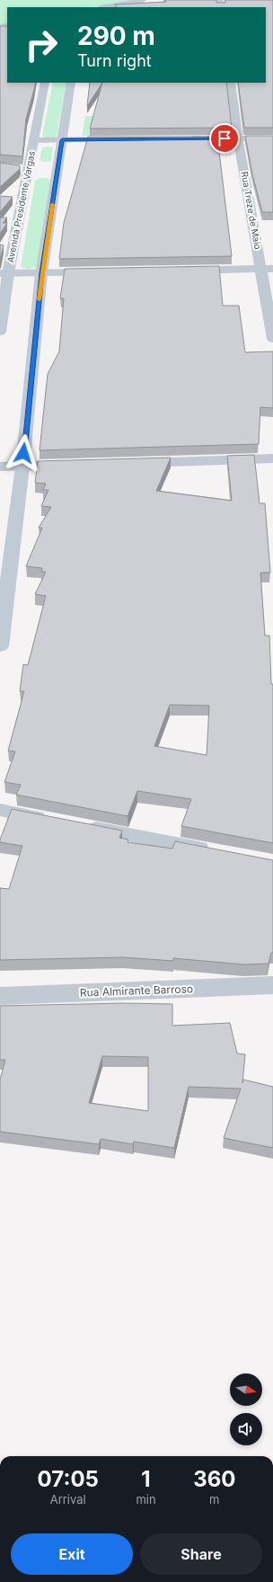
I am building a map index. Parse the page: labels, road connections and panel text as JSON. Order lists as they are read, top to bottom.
{
  "streets": {
    "street": ["Avenida Presidente Vargas", "Rua Treze de Maio", "Rua Almirante Barroso"]
  },
  "north": "right",
  "page": {
    "turn": ["290 m", "Turn right"],
    "eta": [
      "07:05",
      "Arrival",
      "1",
      "min",
      "360",
      "m"
    ],
    "buttons": ["Exit", "Share"]
  }
}
